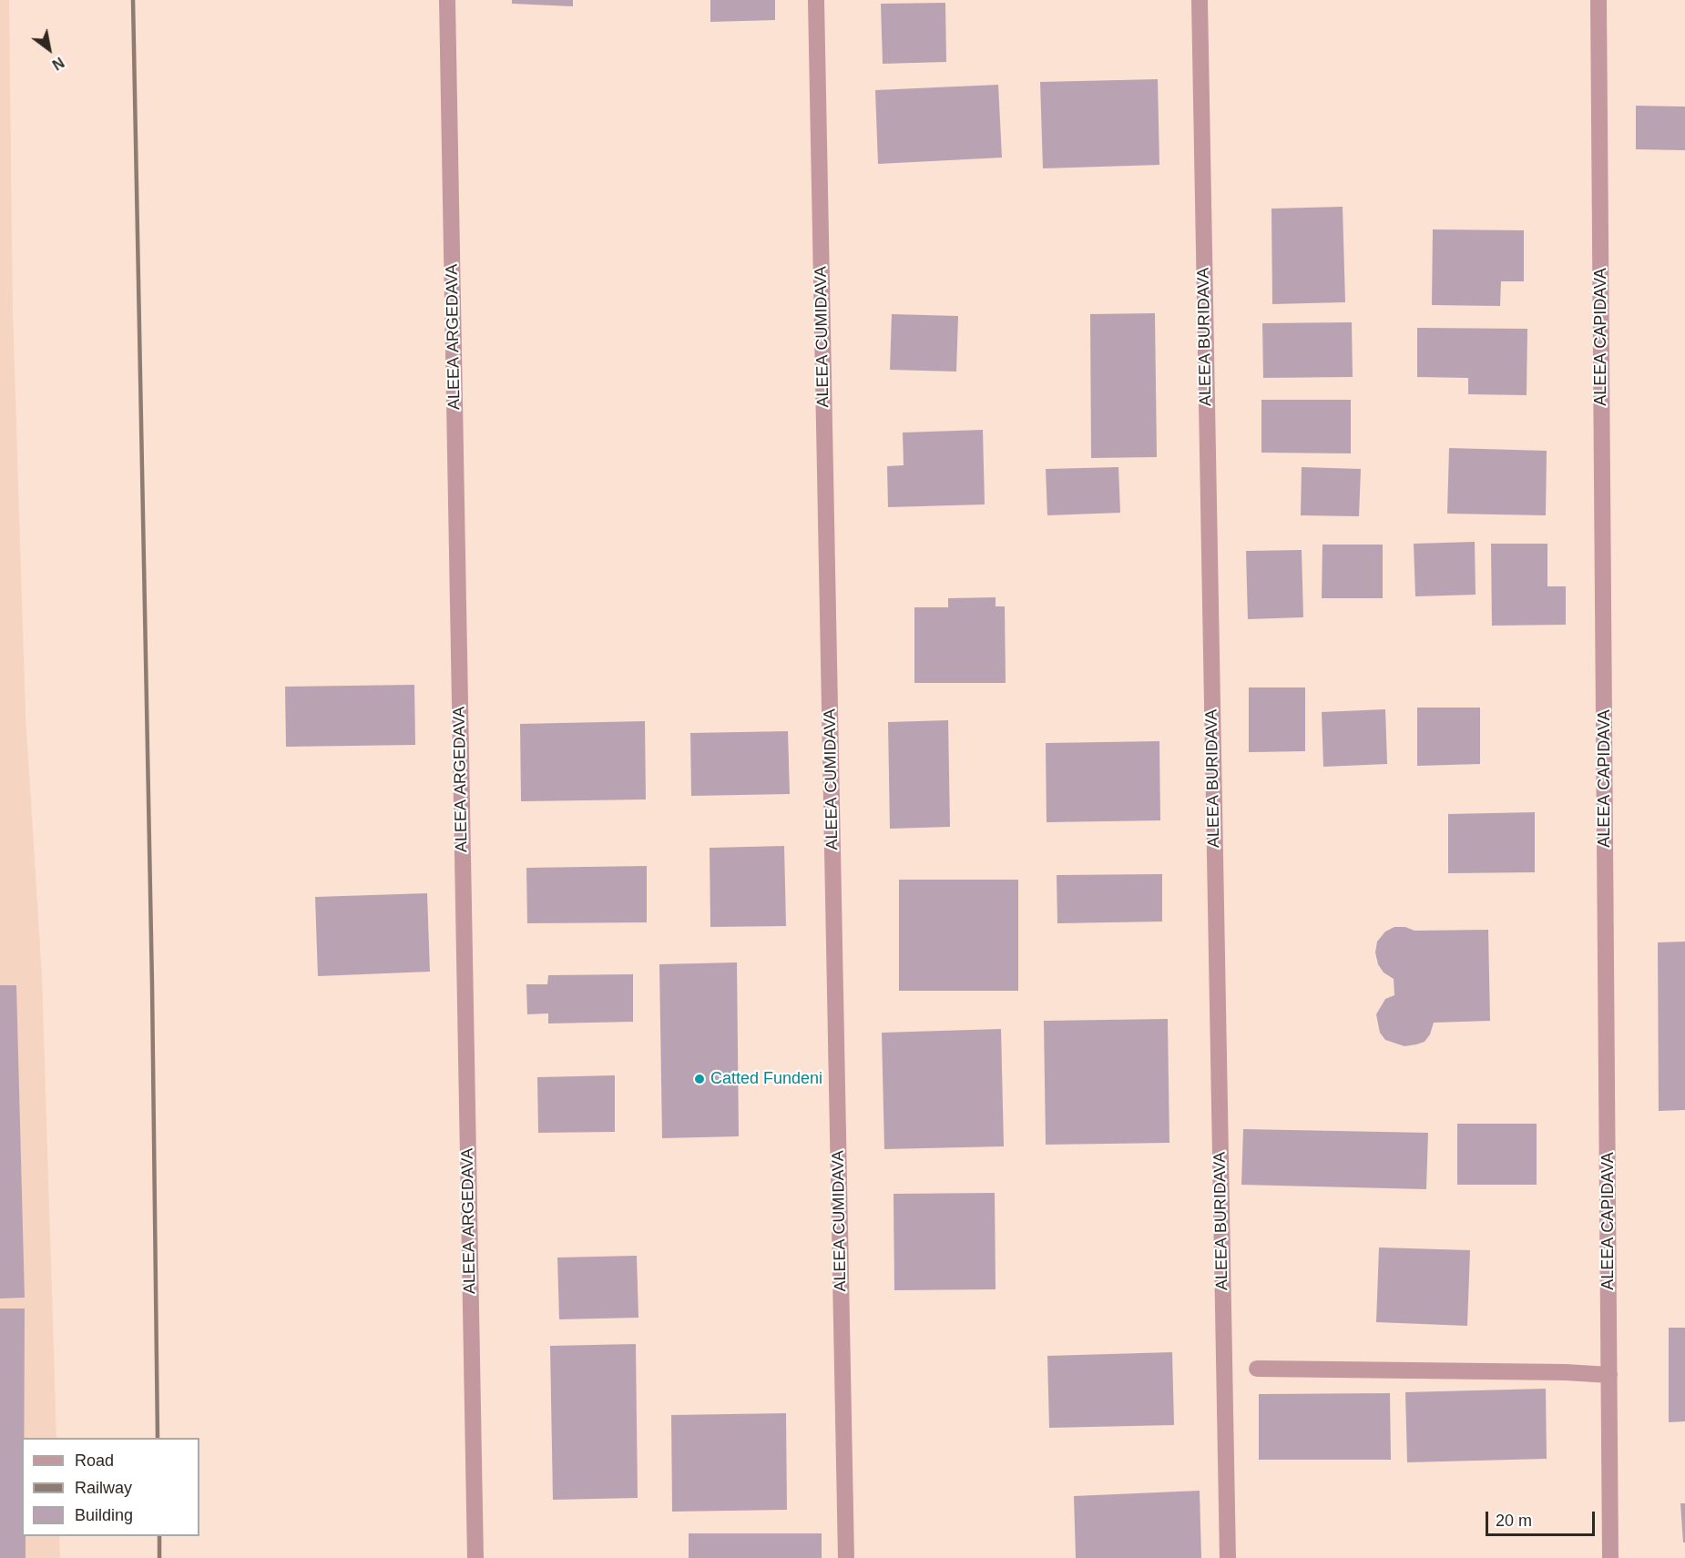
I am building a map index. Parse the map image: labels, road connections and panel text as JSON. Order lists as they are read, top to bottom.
{
  "streets": {
    "street": [
      "ALEEA ARGEDAVA",
      "ALEEA CUMIDAVA",
      "ALEEA BURIDAVA",
      "ALEEA CAPIDAVA"
    ]
  },
  "places": ["Catted Fundeni"],
  "legend": ["Road", "Railway", "Building"],
  "scale_bar": "20 m",
  "north": "bottom right"
}
